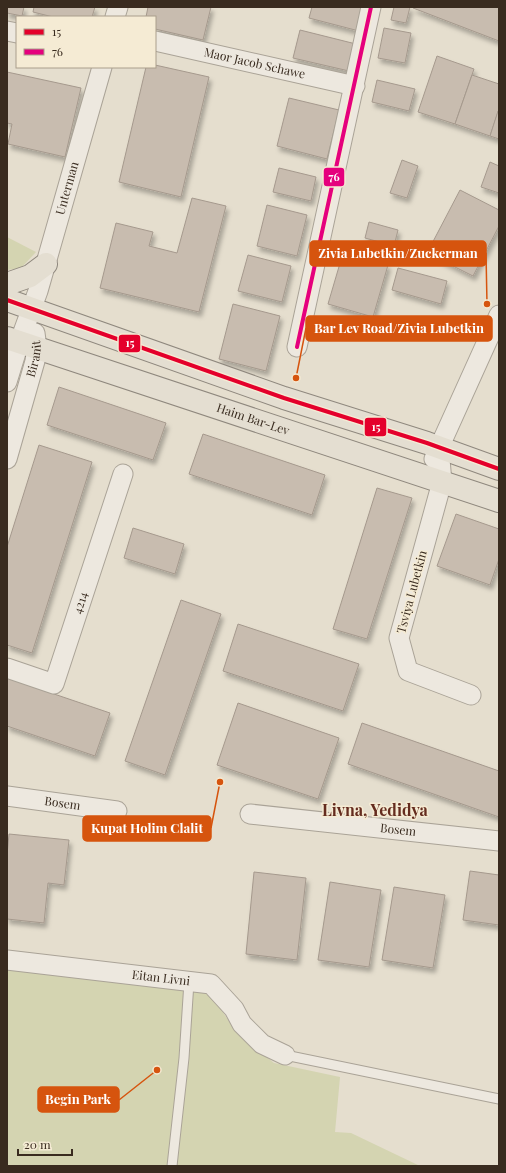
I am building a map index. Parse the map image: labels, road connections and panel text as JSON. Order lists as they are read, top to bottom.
{
  "streets": {
    "main road": ["Haim Bar-Lev"],
    "street": [
      "Maor Jacob Schawe",
      "Unterman",
      "Biranit",
      "Tsviya Lubetkin",
      "4214",
      "Bosem",
      "Eitan Livni"
    ]
  },
  "crossings": [
    ["Unterman", "Biranit"],
    ["Biranit", "Haim Bar-Lev"],
    ["Haim Bar-Lev", "Tsviya Lubetkin"]
  ],
  "districts": ["Livna, Yedidya"],
  "places": [
    "Zivia Lubetkin/Zuckerman",
    "Bar Lev Road/Zivia Lubetkin",
    "Kupat Holim Clalit",
    "Begin Park"
  ],
  "lines": ["transit line 76", "transit line 15"],
  "legend": ["15", "76"],
  "scale_bar": "20 m"
}
